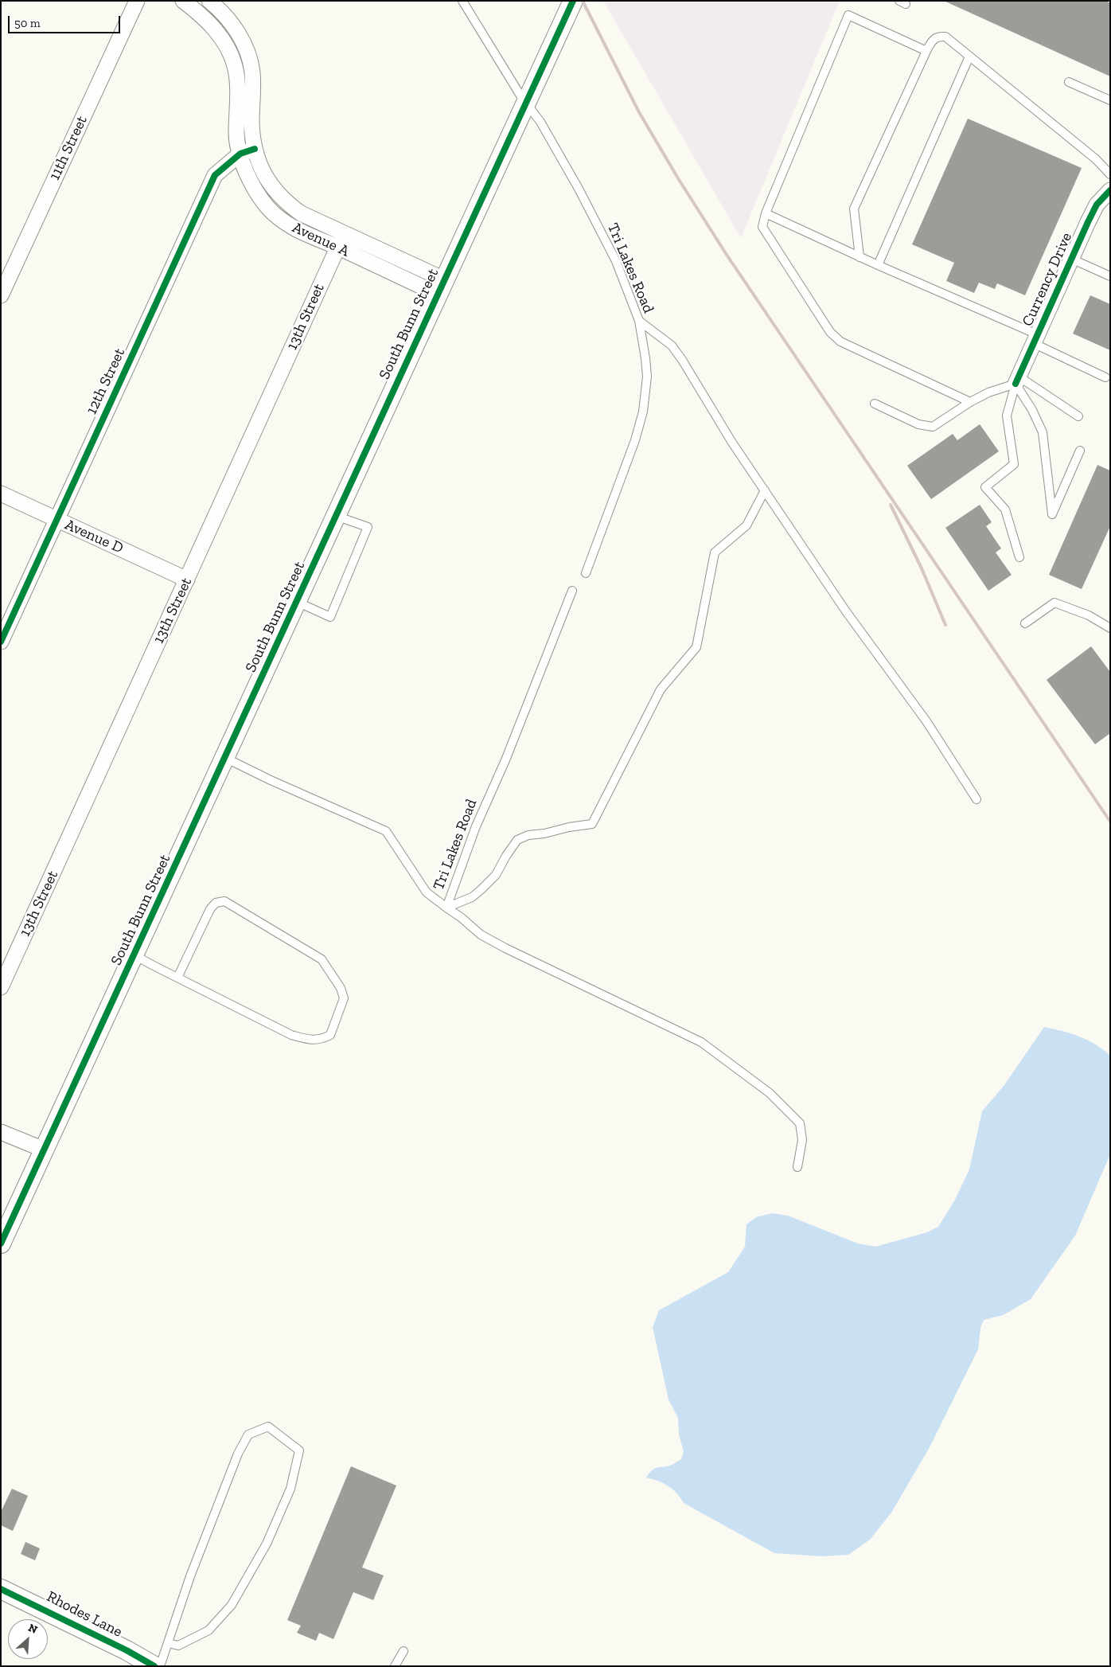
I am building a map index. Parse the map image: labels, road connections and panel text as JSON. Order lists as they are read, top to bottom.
{
  "streets": {
    "street": [
      "11th Street",
      "Avenue A",
      "Currency Drive",
      "13th Street",
      "South Bunn Street",
      "12th Street",
      "Avenue D",
      "Rhodes Lane"
    ],
    "lane": ["Tri Lakes Road"]
  },
  "crossings": [
    ["Avenue A", "13th Street"],
    ["Avenue A", "South Bunn Street"],
    ["Avenue A", "12th Street"],
    ["Tri Lakes Road", "South Bunn Street"],
    ["13th Street", "Avenue D"],
    ["12th Street", "Avenue D"]
  ],
  "scale_bar": "50 m",
  "north": "top right"
}
